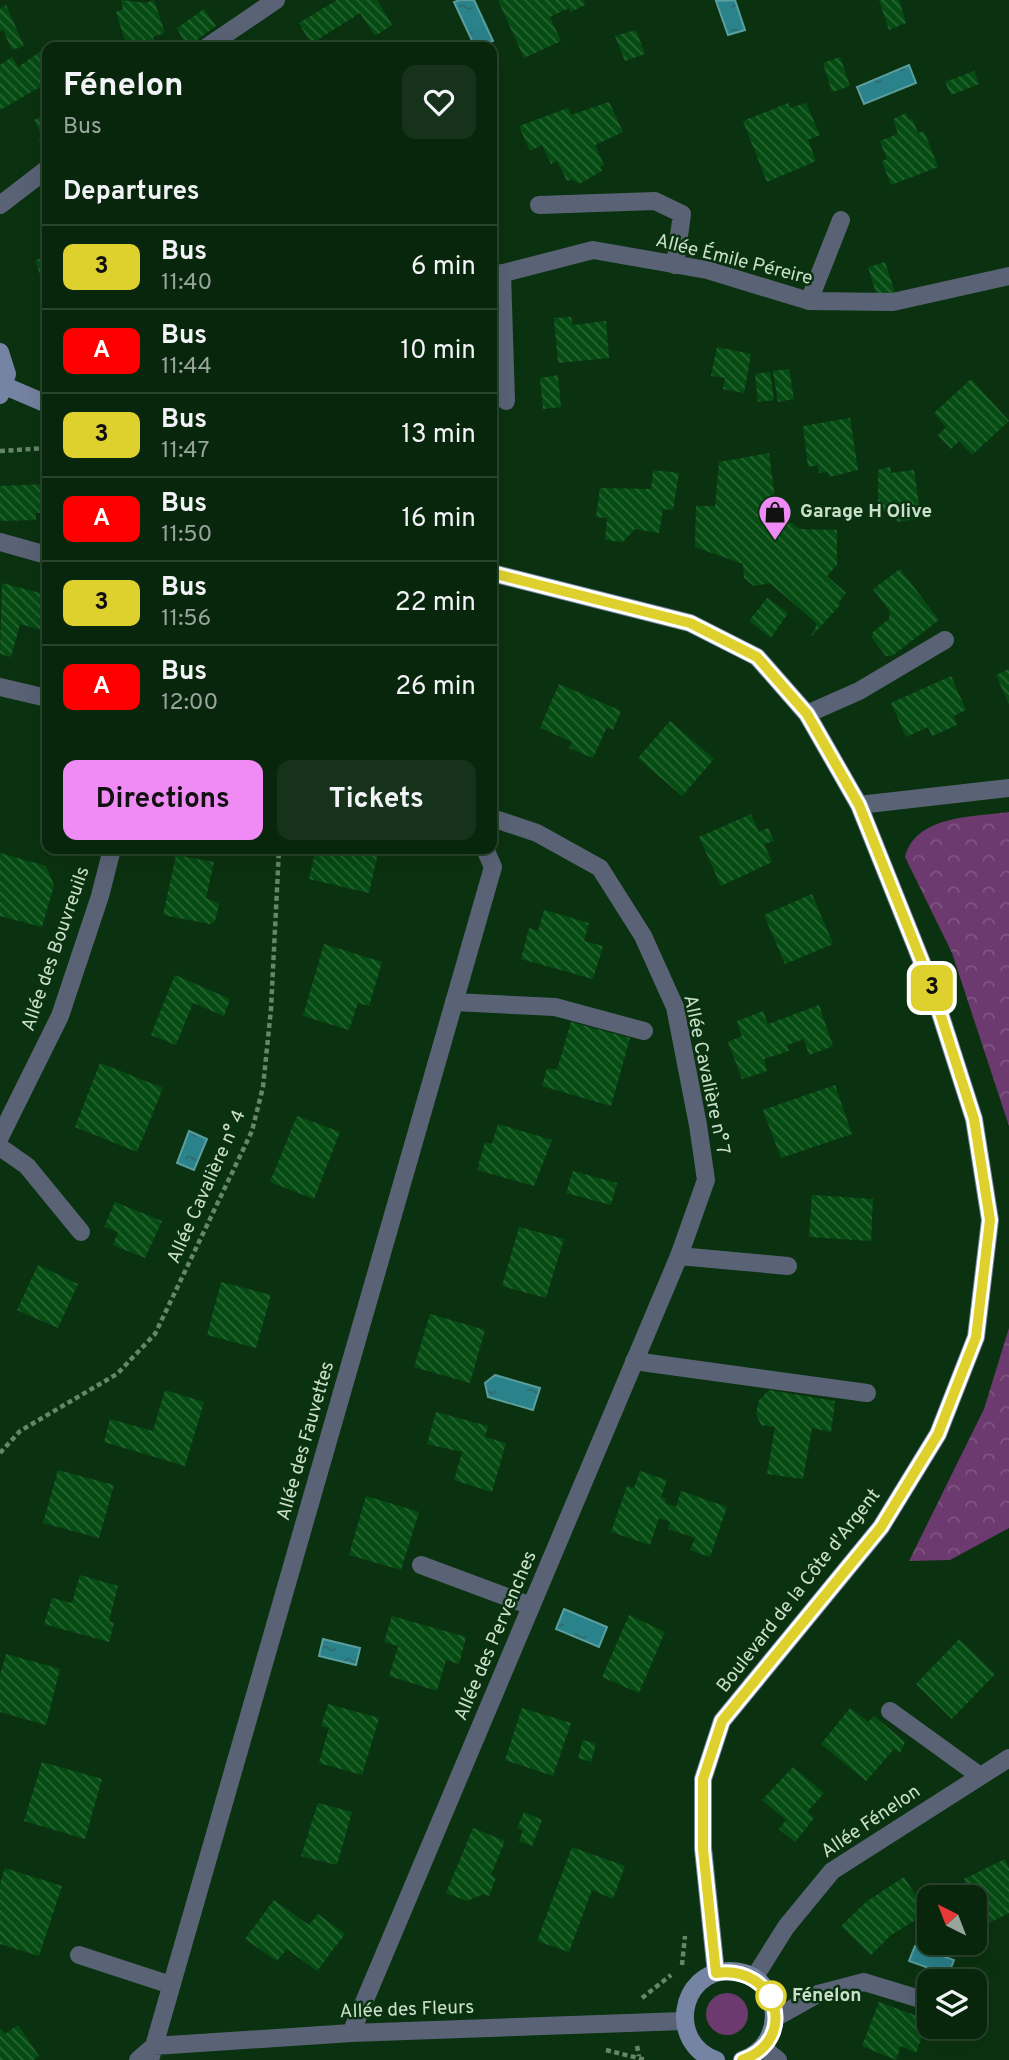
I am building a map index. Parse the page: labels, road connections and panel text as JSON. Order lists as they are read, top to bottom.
{
  "streets": {
    "main road": ["Boulevard de la Côte d'Argent"],
    "street": [
      "Allée Émile Péreire",
      "Allée des Bouvreuils",
      "Allée Cavalière n° 7",
      "Allée des Fauvettes",
      "Allée des Pervenches",
      "Allée Fénelon",
      "Allée des Fleurs"
    ],
    "path": ["Allée Cavalière n° 4"]
  },
  "crossings": [
    ["Allée Cavalière n° 7", "Allée des Pervenches"],
    ["Allée des Fauvettes", "Allée des Fleurs"],
    ["Allée des Pervenches", "Allée des Fleurs"]
  ],
  "places": {
    "shop": ["Garage H Olive"],
    "other": ["Fénelon"]
  },
  "lines": ["bus line 3"],
  "north": "top left",
  "page": {
    "on_map": "3",
    "heading": [
      ["Fénelon", "Bus"],
      "Departures"
    ],
    "list": [
      {
        "mark": "3",
        "name": "Bus",
        "note": "11:40",
        "value": "6 min"
      },
      {
        "mark": "A",
        "name": "Bus",
        "note": "11:44",
        "value": "10 min"
      },
      {
        "mark": "3",
        "name": "Bus",
        "note": "11:47",
        "value": "13 min"
      },
      {
        "mark": "A",
        "name": "Bus",
        "note": "11:50",
        "value": "16 min"
      },
      {
        "mark": "3",
        "name": "Bus",
        "note": "11:56",
        "value": "22 min"
      },
      {
        "mark": "A",
        "name": "Bus",
        "note": "12:00",
        "value": "26 min"
      }
    ],
    "buttons": ["Directions", "Tickets"]
  }
}
